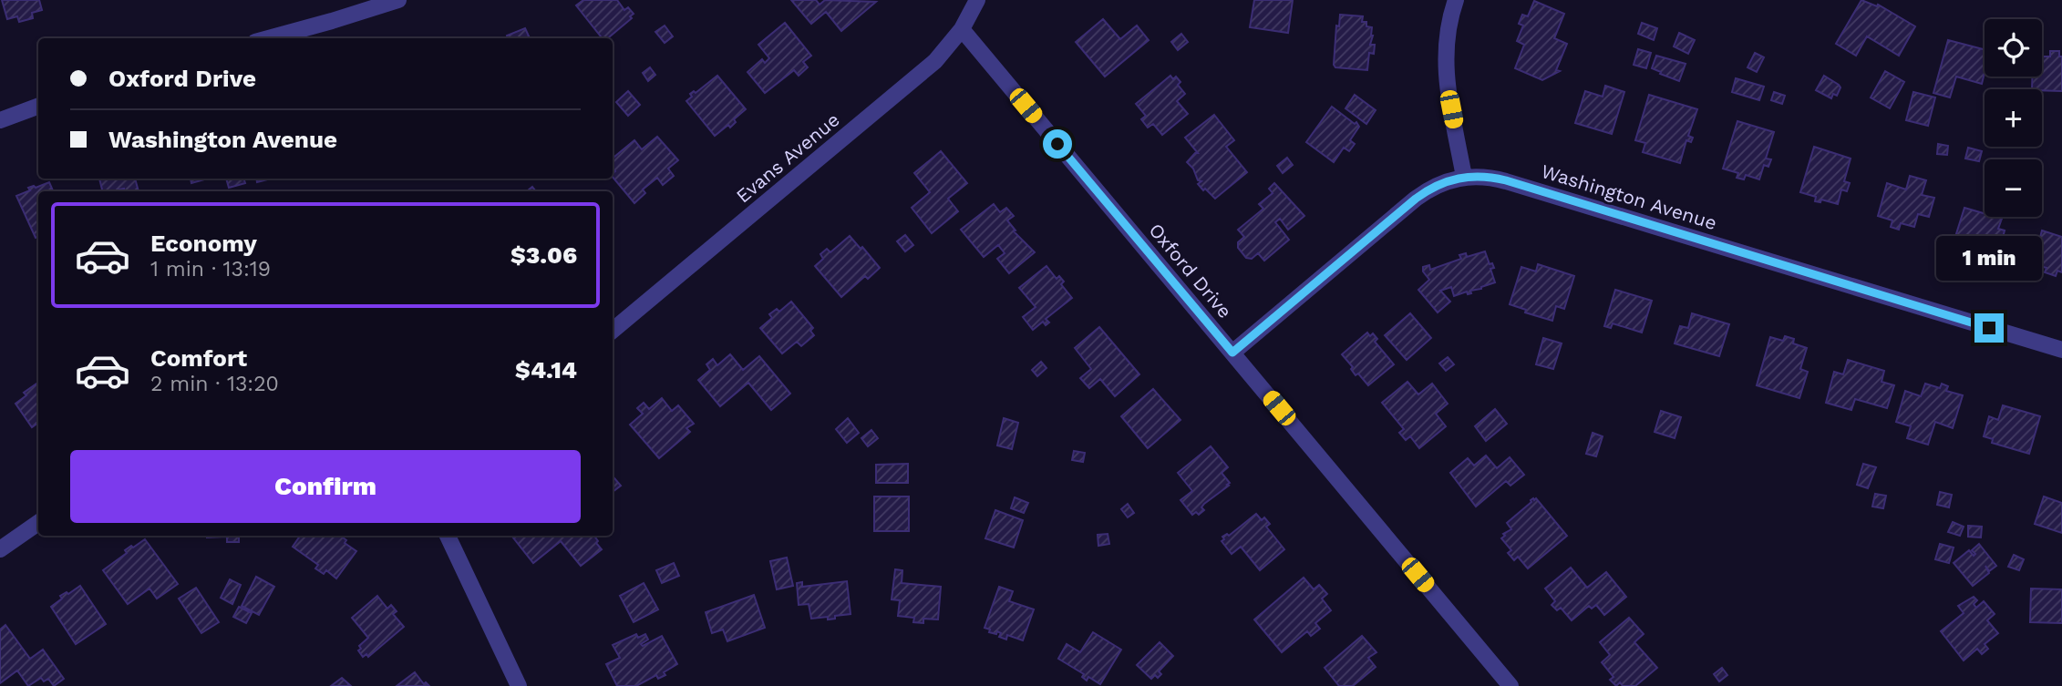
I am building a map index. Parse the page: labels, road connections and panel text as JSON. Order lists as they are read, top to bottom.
{
  "streets": {
    "street": ["Evans Avenue", "Washington Avenue", "Oxford Drive"]
  },
  "crossings": [
    ["Evans Avenue", "Oxford Drive"],
    ["Washington Avenue", "Oxford Drive"]
  ],
  "page": {
    "map_buttons": ["+", "−"],
    "banner": ["Oxford Drive", "Washington Avenue"],
    "list": [
      {
        "name": "Economy",
        "note": "1 min · 13:19",
        "value": "$3.06"
      },
      {
        "name": "Comfort",
        "note": "2 min · 13:20",
        "value": "$4.14"
      }
    ],
    "bubble": "1 min",
    "buttons": "Confirm"
  }
}
